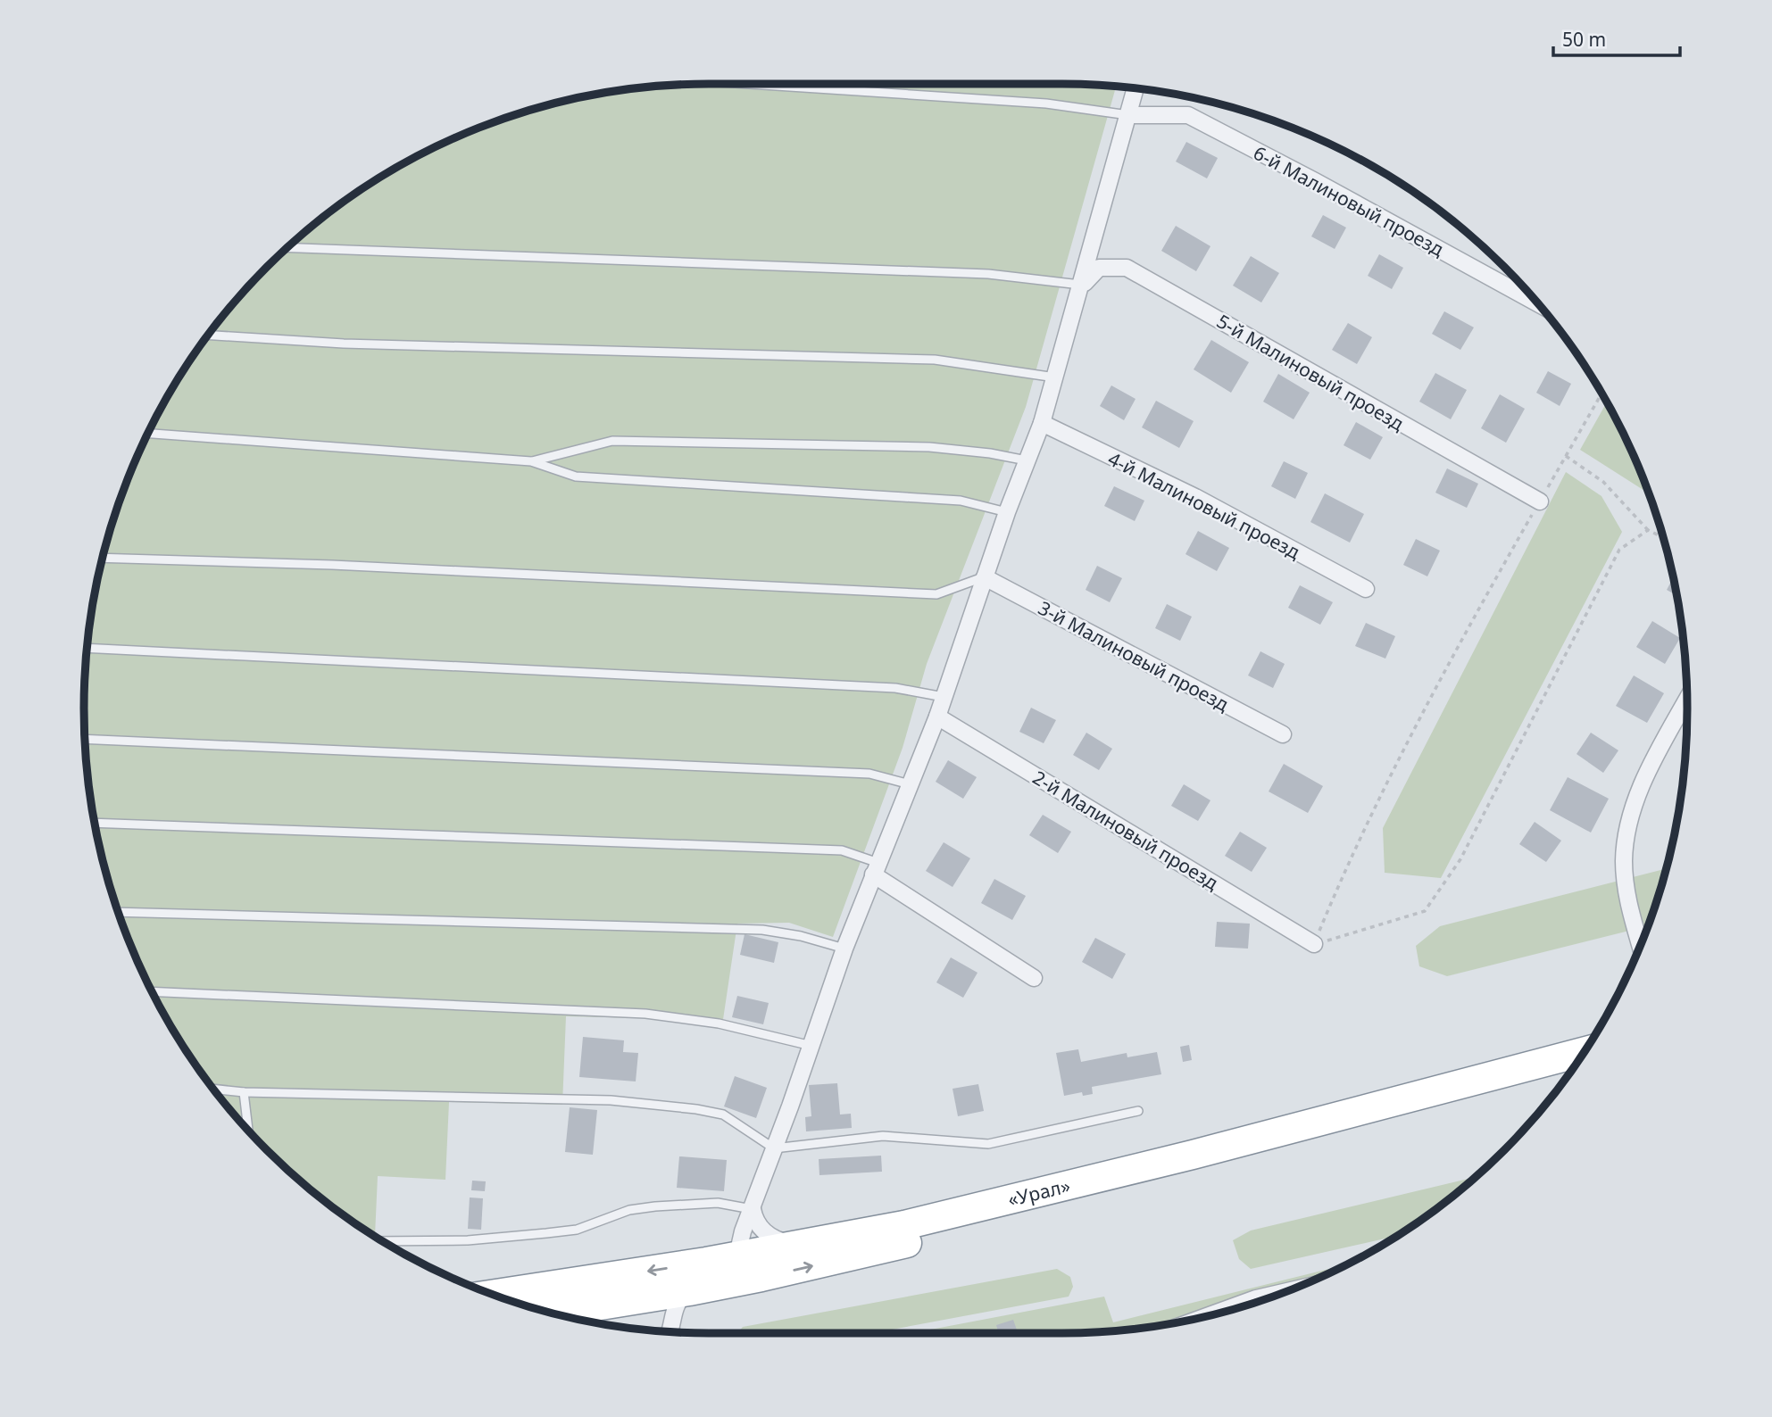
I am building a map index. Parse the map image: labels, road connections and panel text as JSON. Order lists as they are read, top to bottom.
{
  "streets": {
    "highway": ["«Урал»"],
    "street": [
      "6-й Малиновый проезд",
      "5-й Малиновый проезд",
      "4-й Малиновый проезд",
      "3-й Малиновый проезд",
      "2-й Малиновый проезд"
    ]
  },
  "scale_bar": "50 m"
}
